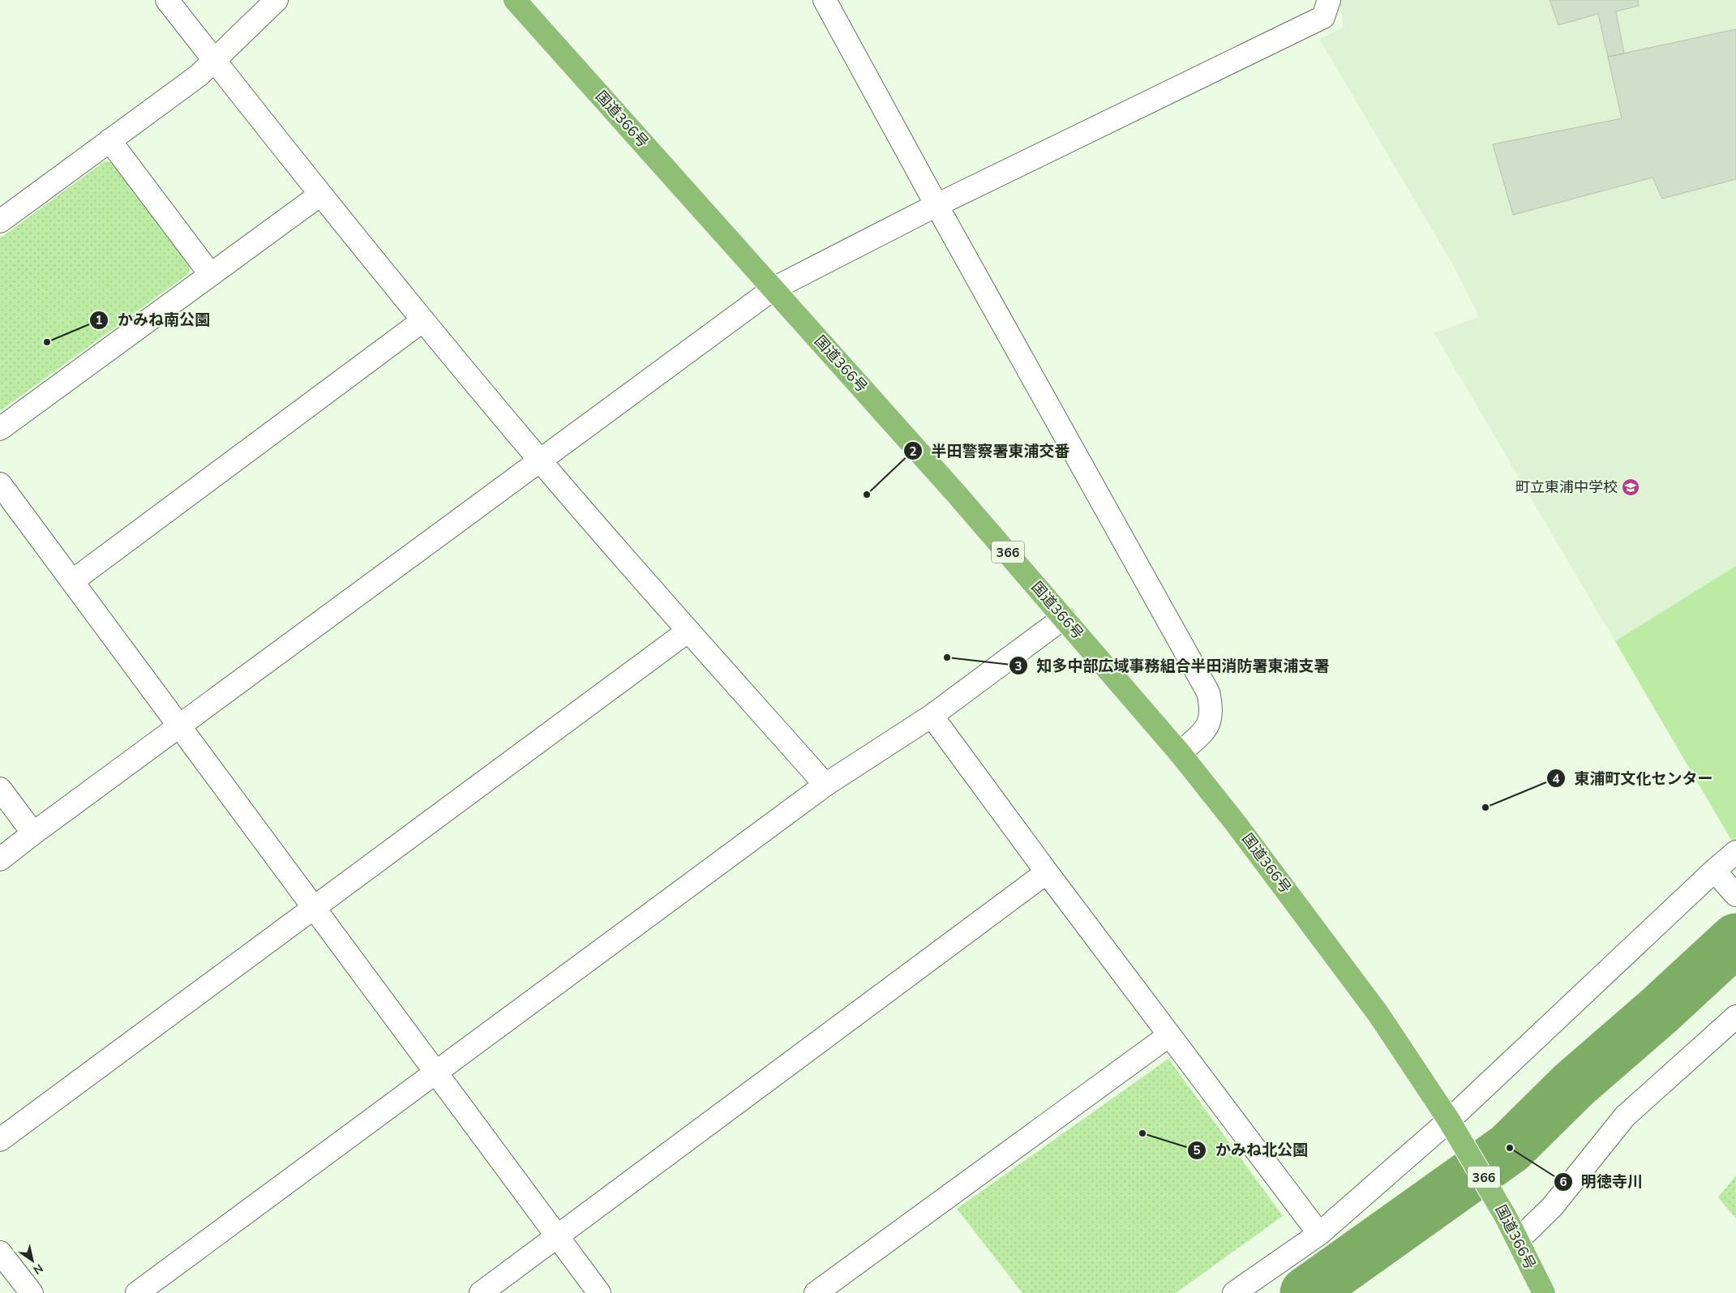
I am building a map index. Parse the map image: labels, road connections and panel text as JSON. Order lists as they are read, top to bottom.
{
  "streets": {
    "highway": ["国道366号", "366"]
  },
  "places": {
    "other": [
      "かみね南公園",
      "半田警察署東浦交番",
      "知多中部広域事務組合半田消防署東浦支署",
      "東浦町文化センター",
      "かみね北公園",
      "明徳寺川"
    ],
    "school or university": ["町立東浦中学校"]
  },
  "north": "bottom right"
}
